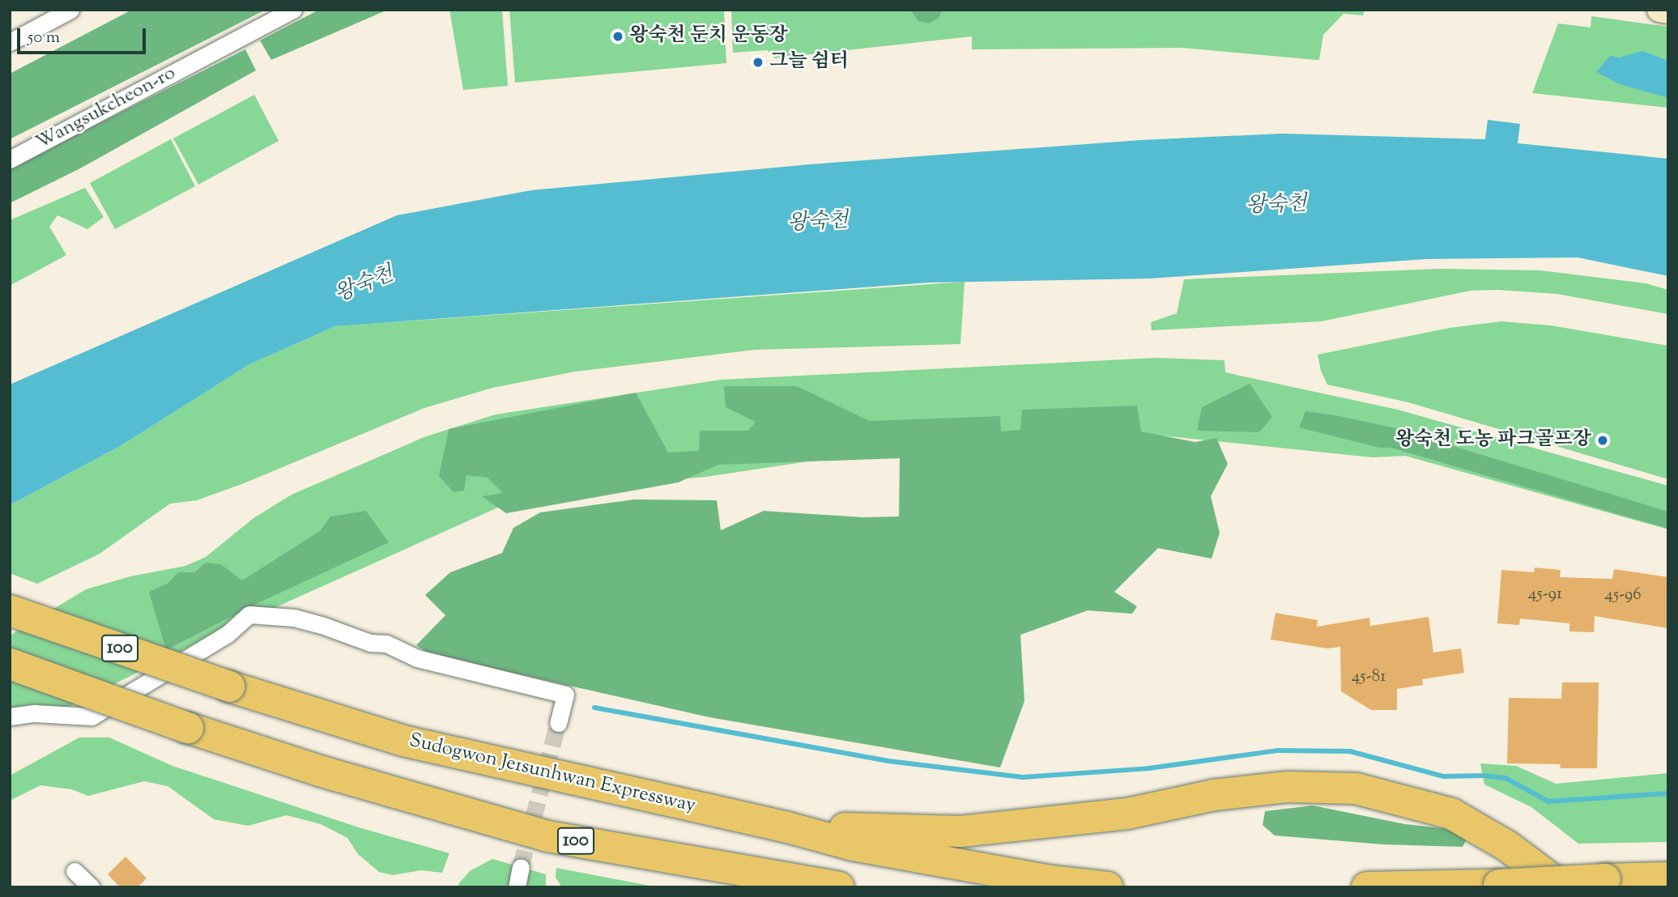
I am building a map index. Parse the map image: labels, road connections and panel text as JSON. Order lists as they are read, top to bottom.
{
  "streets": {
    "highway": ["100", "Sudogwon Je1sunhwan Expressway"],
    "street": ["Wangsukcheon-ro"]
  },
  "water": ["왕숙천"],
  "places": ["왕숙천 둔치 운동장", "그늘 쉼터", "왕숙천 도농 파크골프장"],
  "house_numbers": ["45-91", "45-96", "45-81"],
  "scale_bar": "50 m"
}
